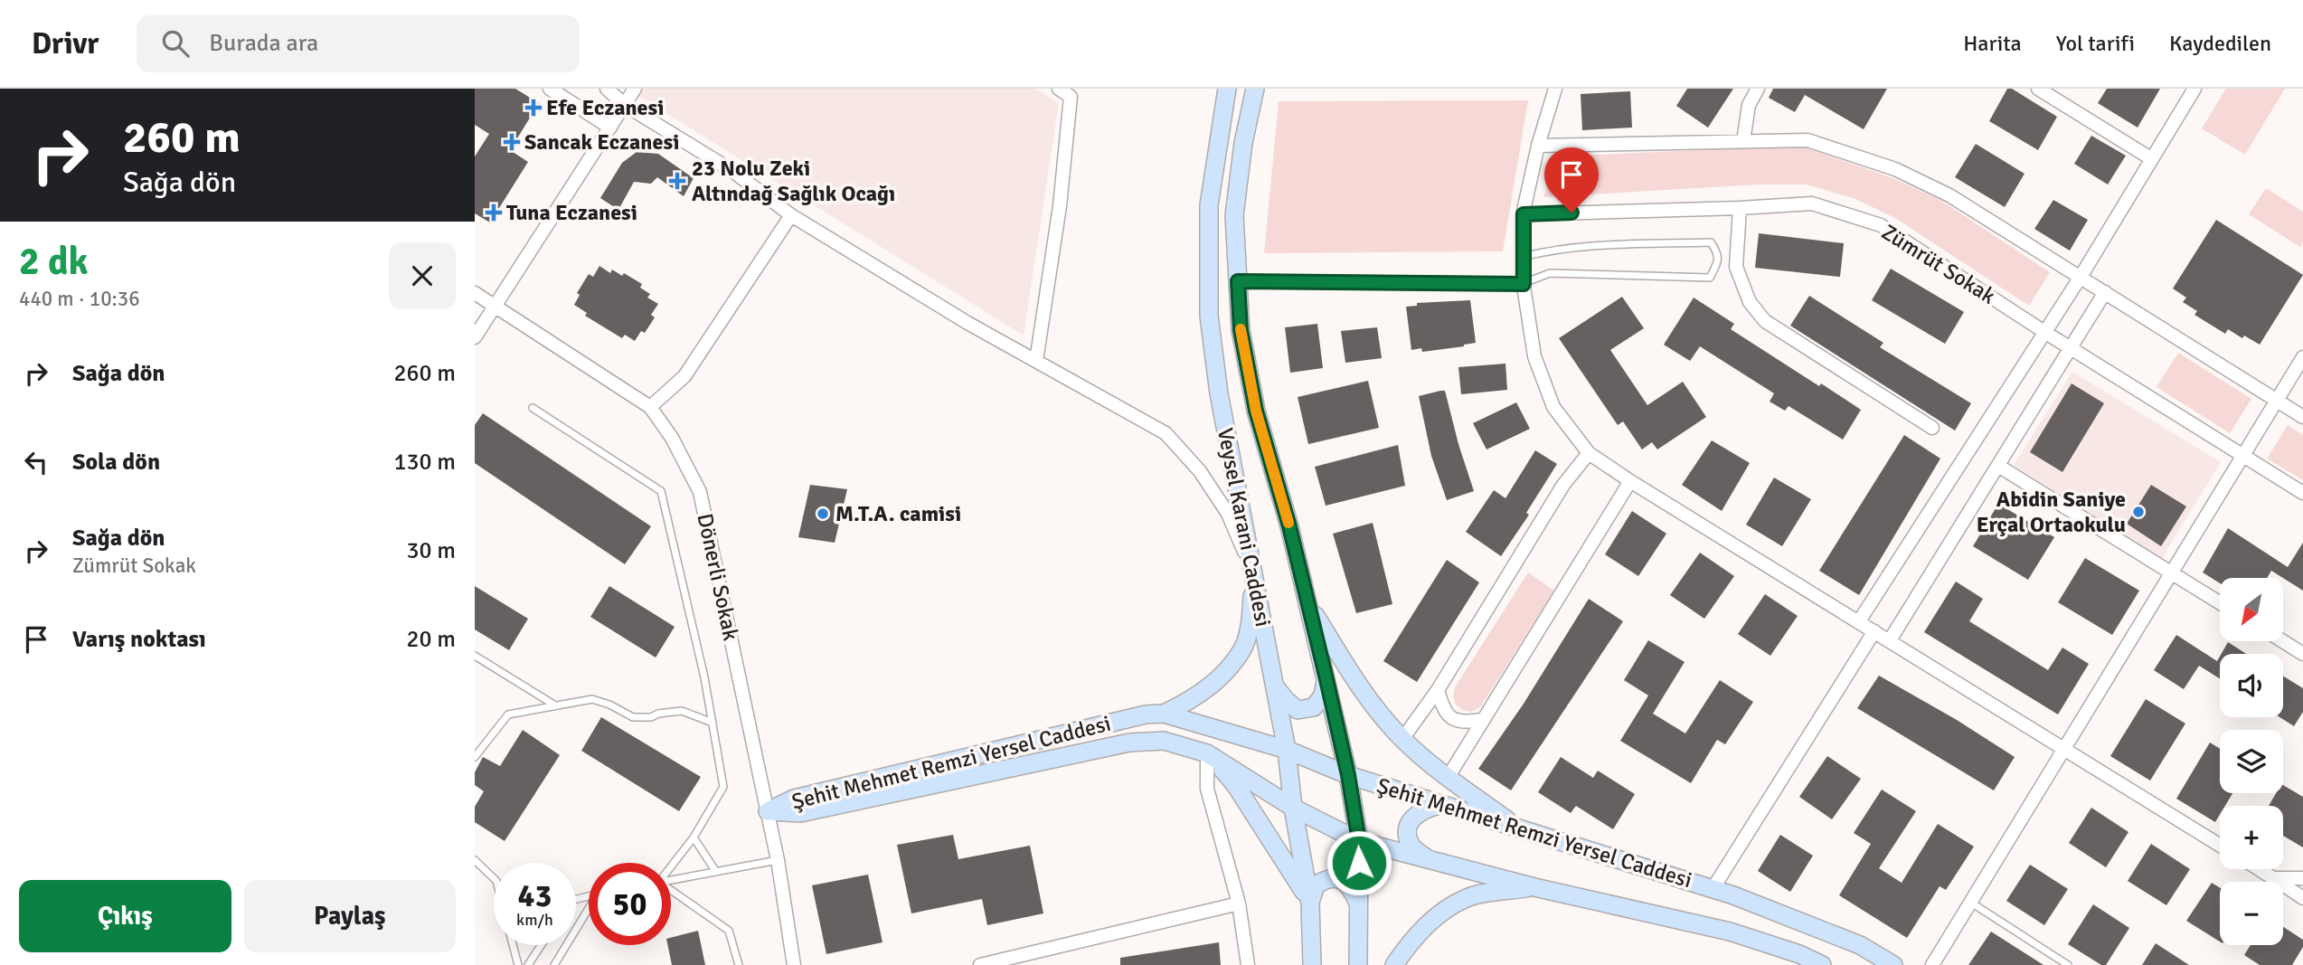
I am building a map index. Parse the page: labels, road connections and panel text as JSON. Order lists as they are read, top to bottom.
{
  "streets": {
    "main road": ["Veysel Karani Caddesi", "Şehit Mehmet Remzi Yersel Caddesi"],
    "street": ["Zümrüt Sokak", "Dönerli Sokak"]
  },
  "crossings": [
    ["Veysel Karani Caddesi", "Şehit Mehmet Remzi Yersel Caddesi"],
    ["Dönerli Sokak", "Şehit Mehmet Remzi Yersel Caddesi"]
  ],
  "places": {
    "health": [
      "Efe Eczanesi",
      "Sancak Eczanesi",
      "23 Nolu Zeki Altındağ Sağlık Ocağı",
      "Tuna Eczanesi"
    ],
    "other": ["Abidin Saniye Erçal Ortaokulu", "M.T.A. camisi"]
  },
  "north": "bottom left",
  "page": {
    "header": "Drivr",
    "search": "Burada ara",
    "nav": ["Harita", "Yol tarifi", "Kaydedilen"],
    "turn": ["260 m", "Sağa dön"],
    "heading": ["2 dk", "440 m · 10:36"],
    "list": [
      {
        "name": "Sağa dön",
        "value": "260 m"
      },
      {
        "name": "Sola dön",
        "value": "130 m"
      },
      {
        "name": "Sağa dön",
        "note": "Zümrüt Sokak",
        "value": "30 m"
      },
      {
        "name": "Varış noktası",
        "value": "20 m"
      }
    ],
    "map_buttons": ["+", "−"],
    "speed": "43 km/h",
    "limit": "50",
    "buttons": ["Çıkış", "Paylaş"]
  }
}
